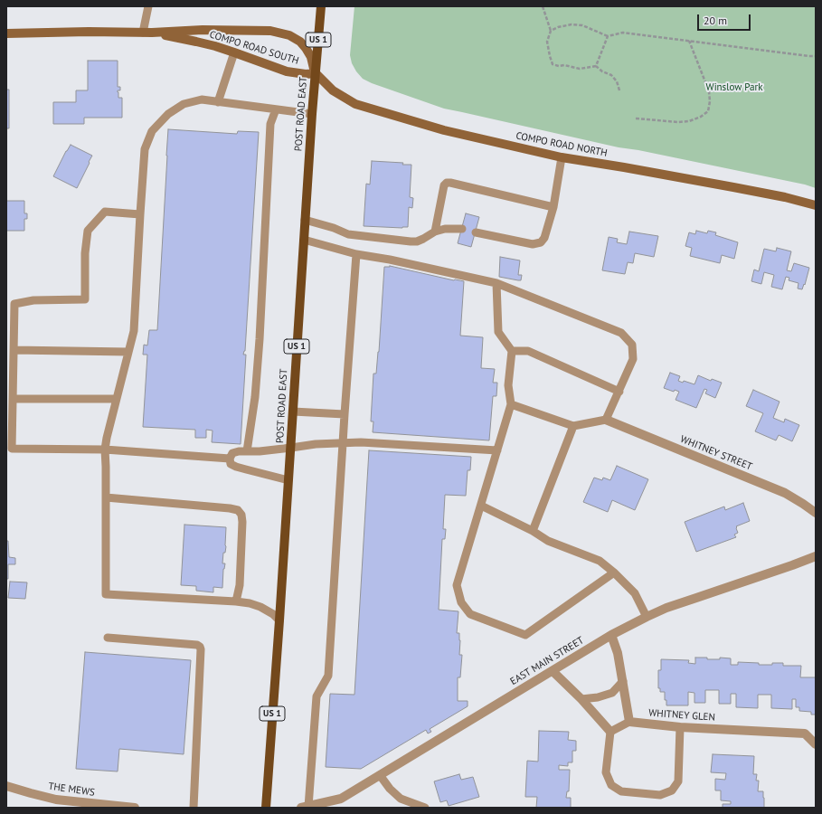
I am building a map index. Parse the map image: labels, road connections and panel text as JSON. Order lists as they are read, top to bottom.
{
  "streets": {
    "main road": [
      "US 1",
      "COMPO ROAD SOUTH",
      "POST ROAD EAST",
      "COMPO ROAD NORTH"
    ],
    "street": [
      "WHITNEY STREET",
      "EAST MAIN STREET",
      "WHITNEY GLEN",
      "THE MEWS"
    ]
  },
  "crossings": [
    ["COMPO ROAD SOUTH", "POST ROAD EAST"],
    ["COMPO ROAD SOUTH", "COMPO ROAD NORTH"],
    ["POST ROAD EAST", "COMPO ROAD NORTH"]
  ],
  "parks": ["Winslow Park"],
  "scale_bar": "20 m"
}
